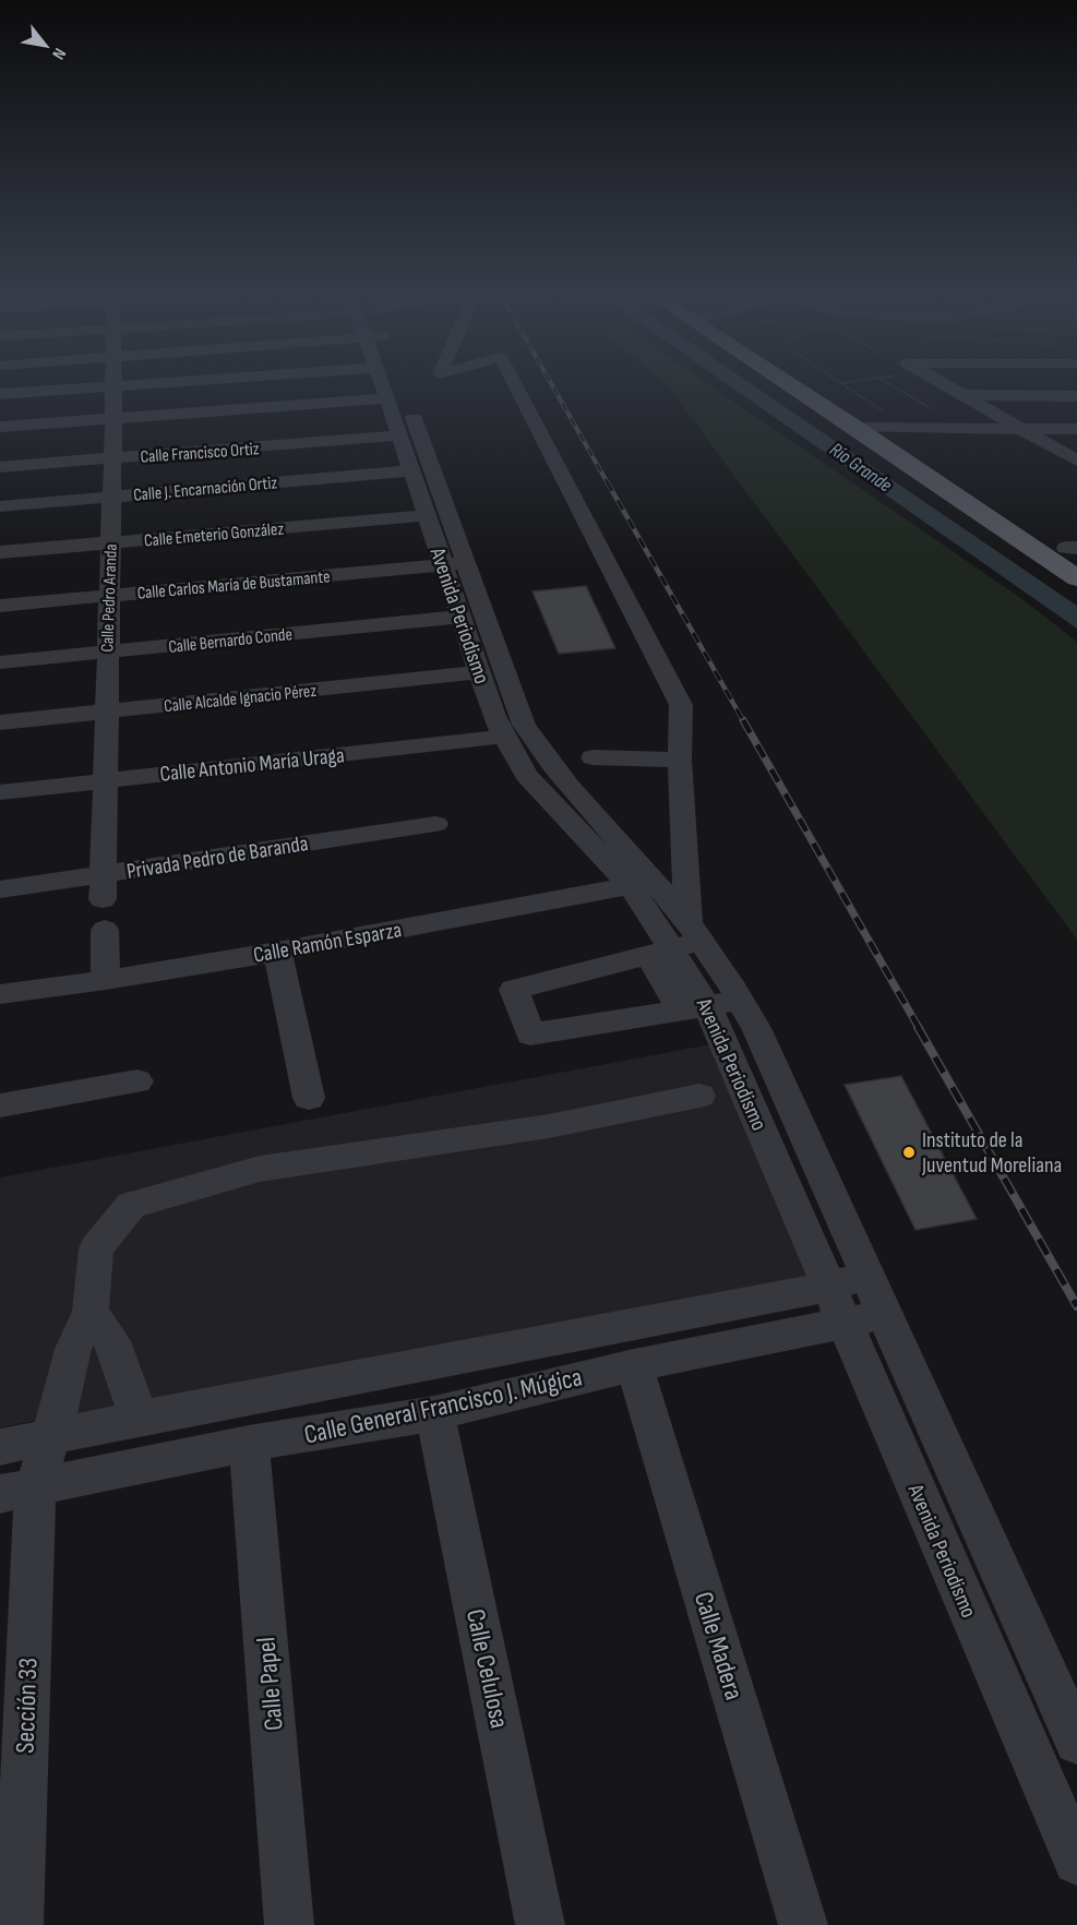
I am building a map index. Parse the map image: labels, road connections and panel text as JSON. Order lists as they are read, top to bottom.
{
  "streets": {
    "street": [
      "Calle Francisco Ortiz",
      "Calle J. Encarnación Ortiz",
      "Calle Emeterio González",
      "Calle Carlos María de Bustamante",
      "Calle Pedro Aranda",
      "Avenida Periodismo",
      "Calle Bernardo Conde",
      "Calle Alcalde Ignacio Pérez",
      "Calle Antonio María Uraga",
      "Privada Pedro de Baranda",
      "Calle Ramón Esparza",
      "Calle General Francisco J. Múgica",
      "Calle Madera",
      "Calle Celulosa",
      "Calle Papel",
      "Sección 33"
    ]
  },
  "crossings": [
    ["Calle Francisco Ortiz", "Calle Pedro Aranda"],
    ["Calle Francisco Ortiz", "Avenida Periodismo"],
    ["Calle J. Encarnación Ortiz", "Calle Pedro Aranda"],
    ["Calle J. Encarnación Ortiz", "Avenida Periodismo"],
    ["Calle Emeterio González", "Calle Pedro Aranda"],
    ["Calle Emeterio González", "Avenida Periodismo"],
    ["Calle Carlos María de Bustamante", "Calle Pedro Aranda"],
    ["Calle Carlos María de Bustamante", "Avenida Periodismo"],
    ["Calle Pedro Aranda", "Calle Bernardo Conde"],
    ["Calle Pedro Aranda", "Calle Alcalde Ignacio Pérez"],
    ["Calle Pedro Aranda", "Calle Antonio María Uraga"],
    ["Calle Pedro Aranda", "Privada Pedro de Baranda"],
    ["Avenida Periodismo", "Calle Bernardo Conde"],
    ["Avenida Periodismo", "Calle Alcalde Ignacio Pérez"],
    ["Avenida Periodismo", "Calle Antonio María Uraga"],
    ["Avenida Periodismo", "Calle Ramón Esparza"],
    ["Avenida Periodismo", "Calle General Francisco J. Múgica"],
    ["Calle General Francisco J. Múgica", "Calle Madera"],
    ["Calle General Francisco J. Múgica", "Calle Celulosa"],
    ["Calle General Francisco J. Múgica", "Calle Papel"],
    ["Calle General Francisco J. Múgica", "Sección 33"]
  ],
  "water": ["Río Grande"],
  "places": ["Instituto de la Juventud Moreliana"],
  "north": "bottom right"
}
